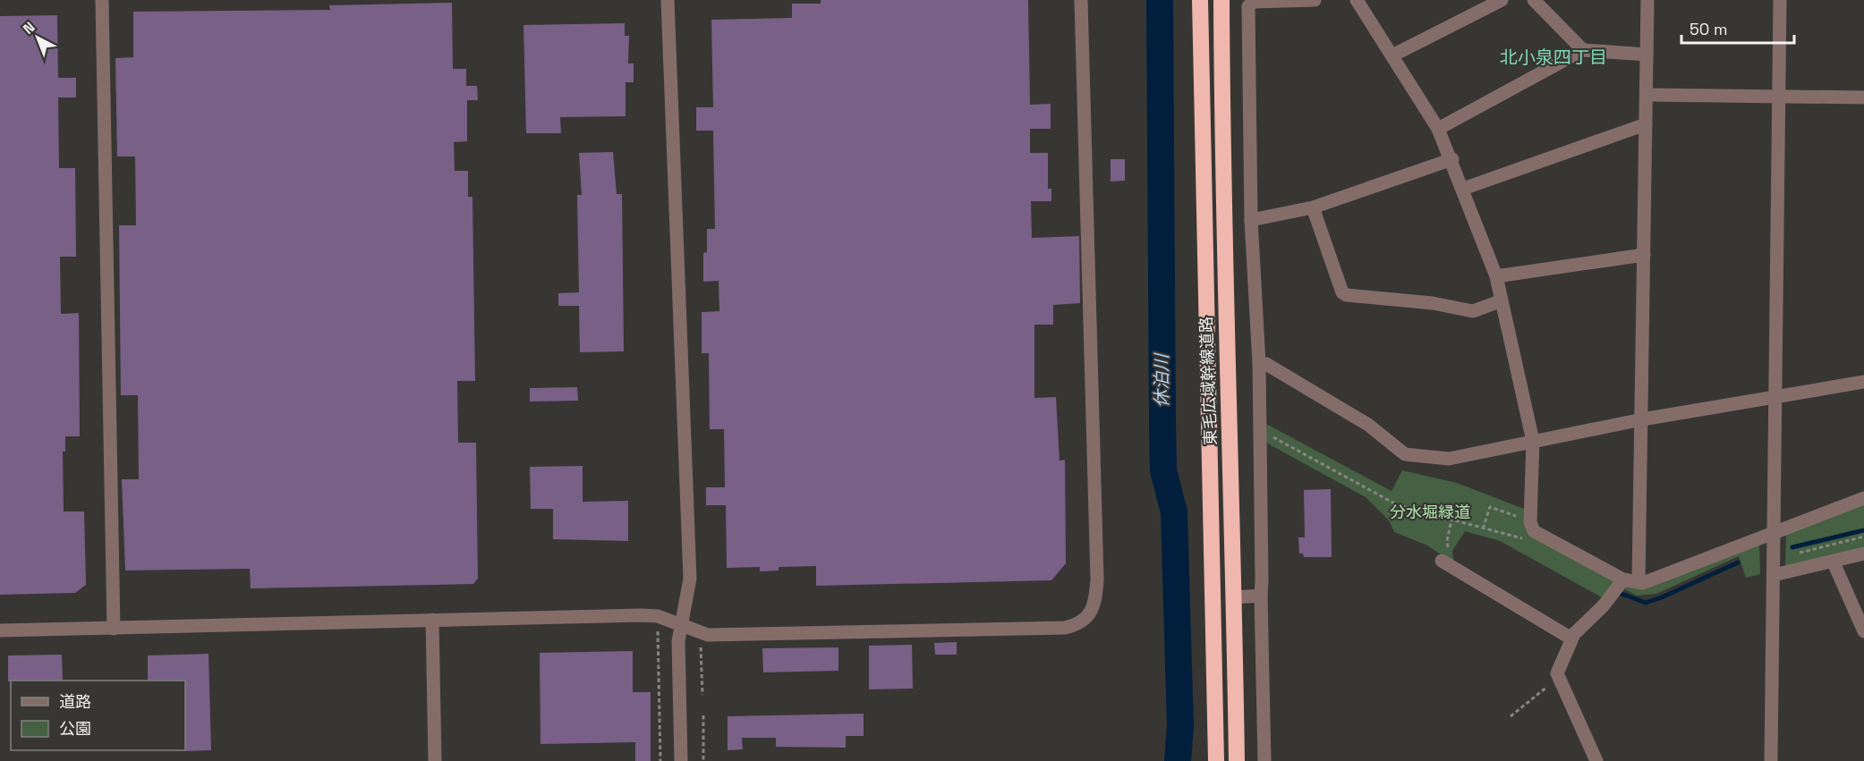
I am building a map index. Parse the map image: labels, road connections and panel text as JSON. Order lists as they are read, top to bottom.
{
  "streets": {
    "highway": ["東毛広域幹線道路"]
  },
  "districts": ["北小泉四丁目"],
  "water": ["休泊川"],
  "parks": ["分水堀緑道"],
  "legend": ["道路", "公園"],
  "scale_bar": "50 m",
  "north": "top left"
}
